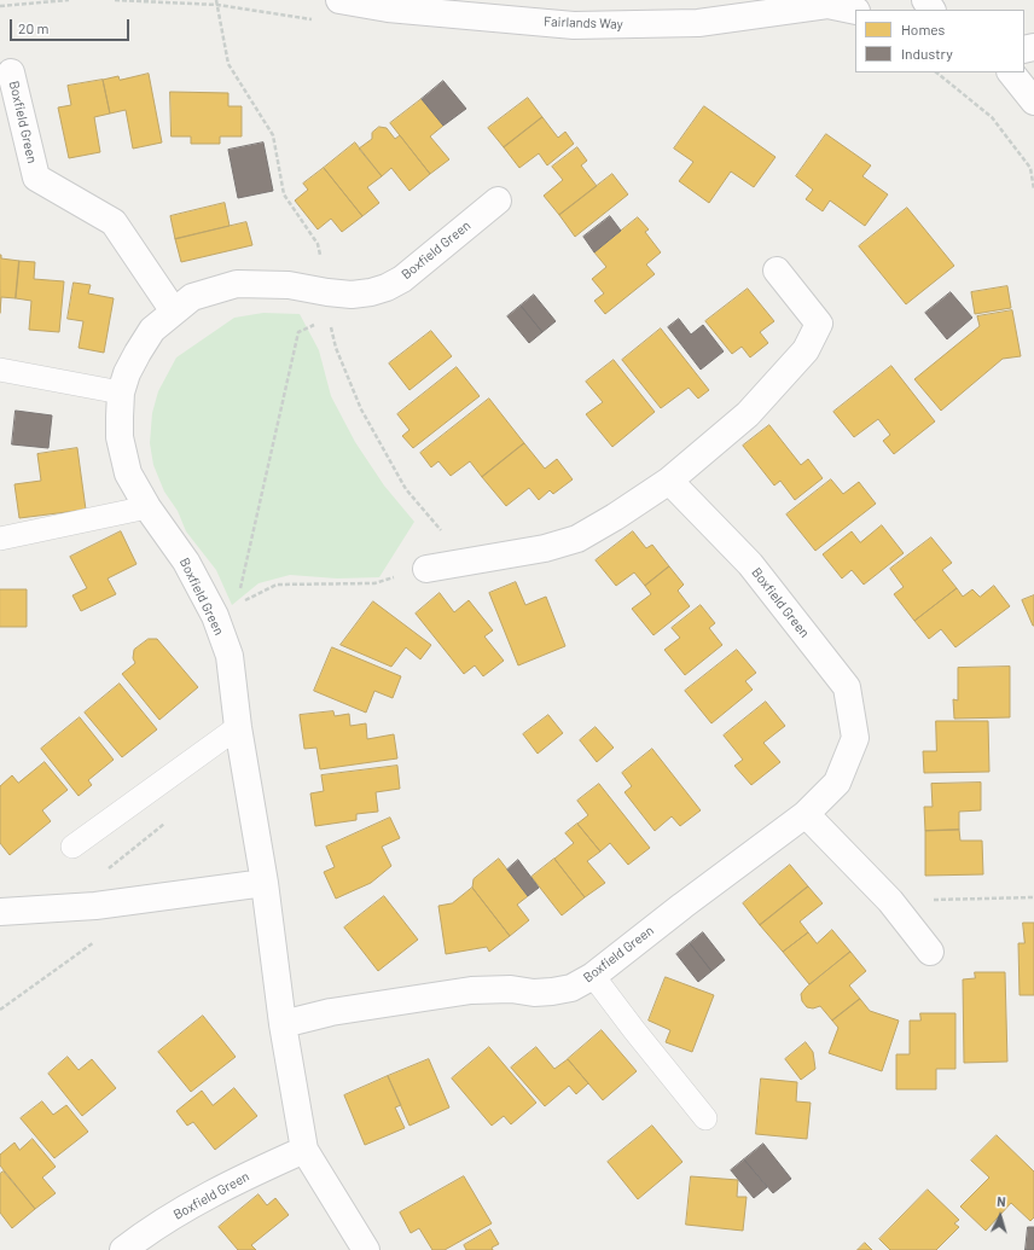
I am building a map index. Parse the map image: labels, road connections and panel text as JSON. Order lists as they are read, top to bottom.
{
  "streets": {
    "street": ["Fairlands Way", "Boxfield Green"]
  },
  "legend": ["Homes", "Industry"],
  "scale_bar": "20 m",
  "north": "top"
}
